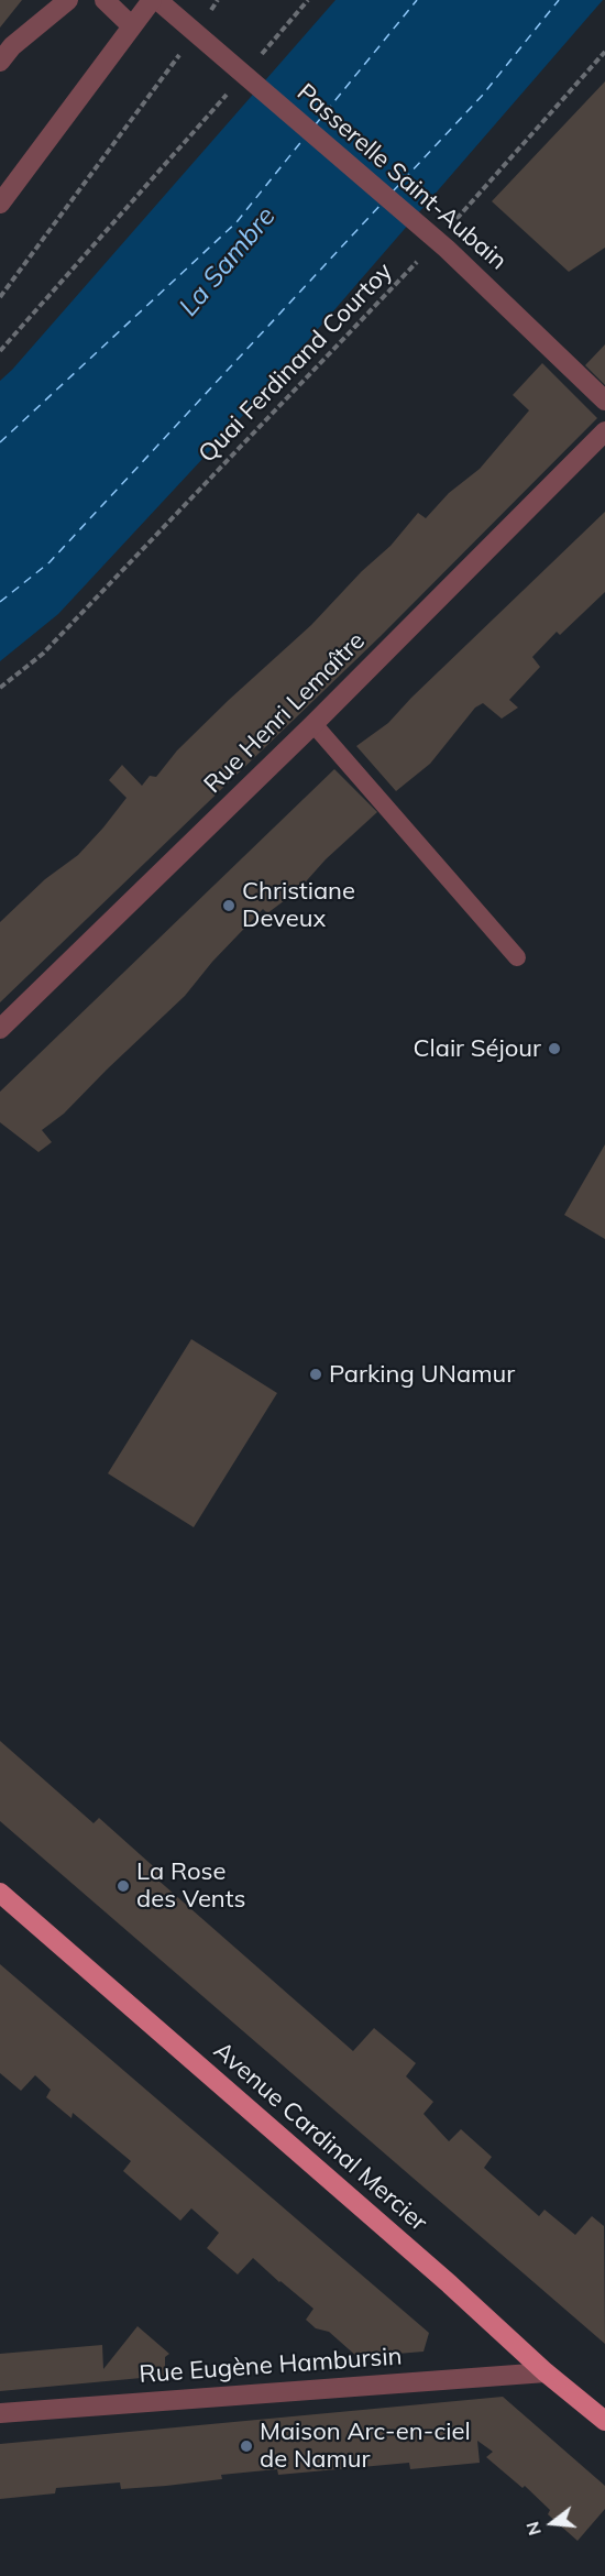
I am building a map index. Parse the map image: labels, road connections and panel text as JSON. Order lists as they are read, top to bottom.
{
  "streets": {
    "main road": ["Avenue Cardinal Mercier"],
    "street": ["Passerelle Saint-Aubain", "Rue Henri Lemaître", "Rue Eugène Hambursin"],
    "path": ["Quai Ferdinand Courtoy"]
  },
  "crossings": [
    ["Avenue Cardinal Mercier", "Rue Eugène Hambursin"]
  ],
  "water": ["La Sambre"],
  "places": [
    "Christiane Deveux",
    "Clair Séjour",
    "Parking UNamur",
    "La Rose des Vents",
    "Maison Arc-en-ciel de Namur"
  ],
  "north": "left"
}
